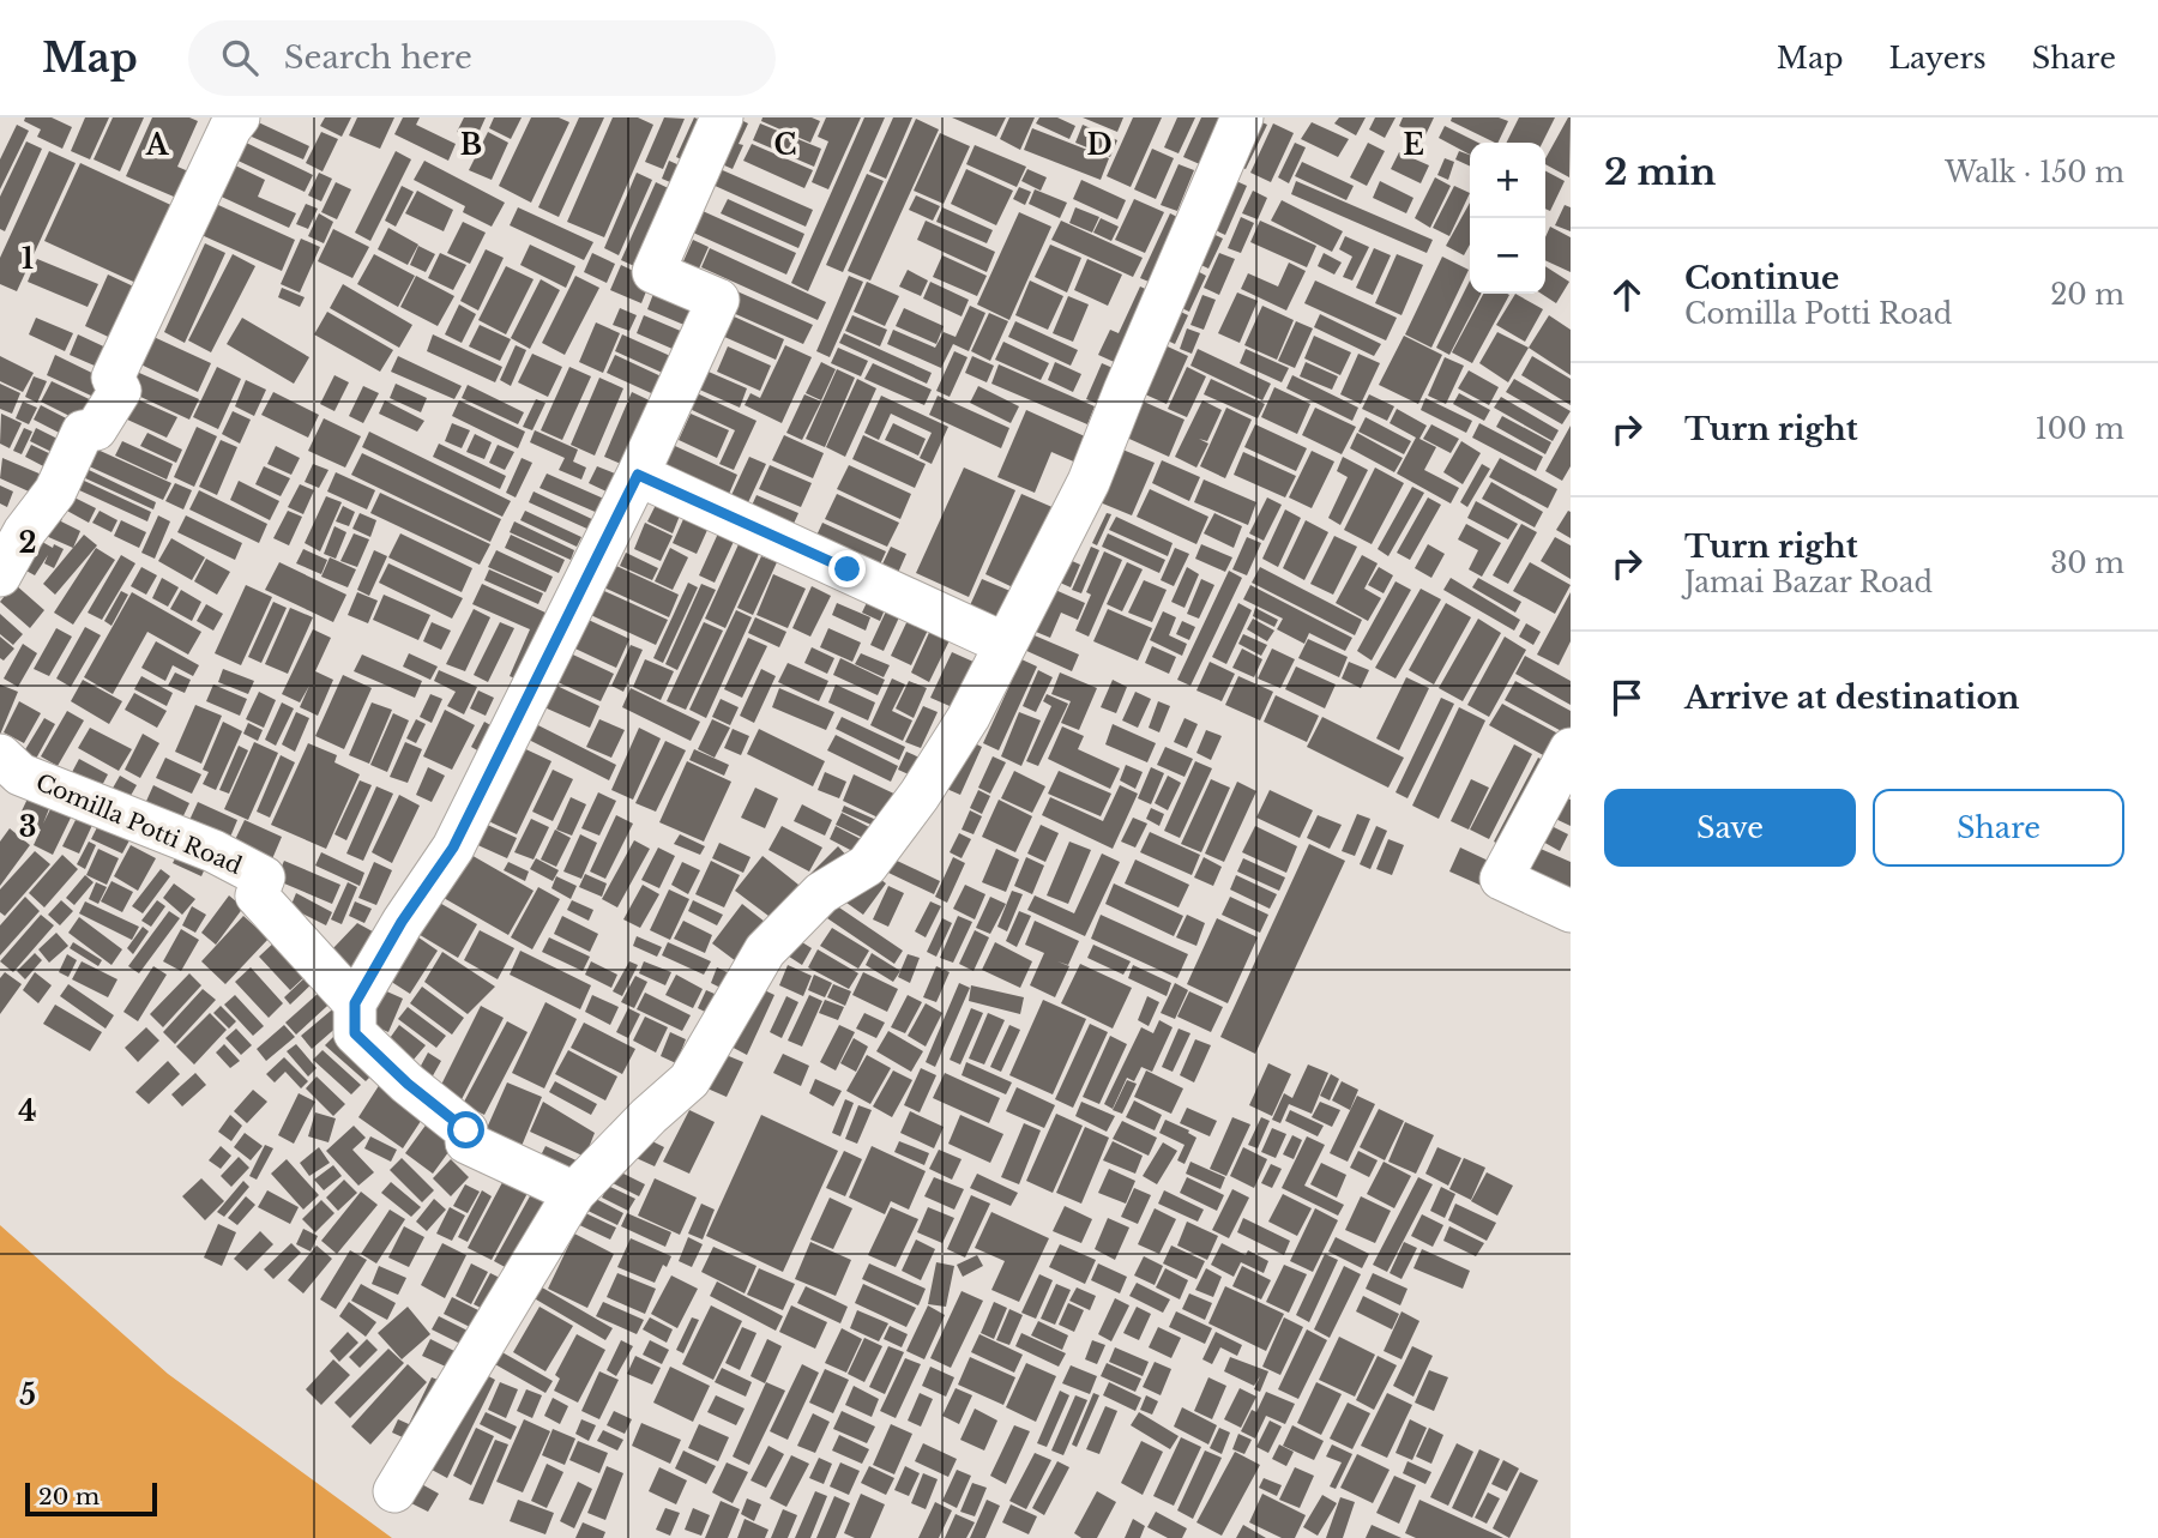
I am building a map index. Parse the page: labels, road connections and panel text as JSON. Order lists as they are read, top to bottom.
{
  "streets": {
    "street": ["Comilla Potti Road"]
  },
  "scale_bar": "20 m",
  "page": {
    "header": "Map",
    "search": "Search here",
    "nav": ["Map", "Layers", "Share"],
    "heading": ["2 min", "Walk · 150 m"],
    "map_buttons": ["+", "−"],
    "list": [
      ["Continue", "Comilla Potti Road", "20 m"],
      ["Turn right", "100 m"],
      ["Turn right", "Jamai Bazar Road", "30 m"],
      "Arrive at destination"
    ],
    "buttons": ["Save", "Share"],
    "scale": "20 m"
  },
  "grid": {
    "columns": [
      "A",
      "B",
      "C",
      "D",
      "E"
    ],
    "rows": [
      "1",
      "2",
      "3",
      "4",
      "5"
    ]
  }
}
